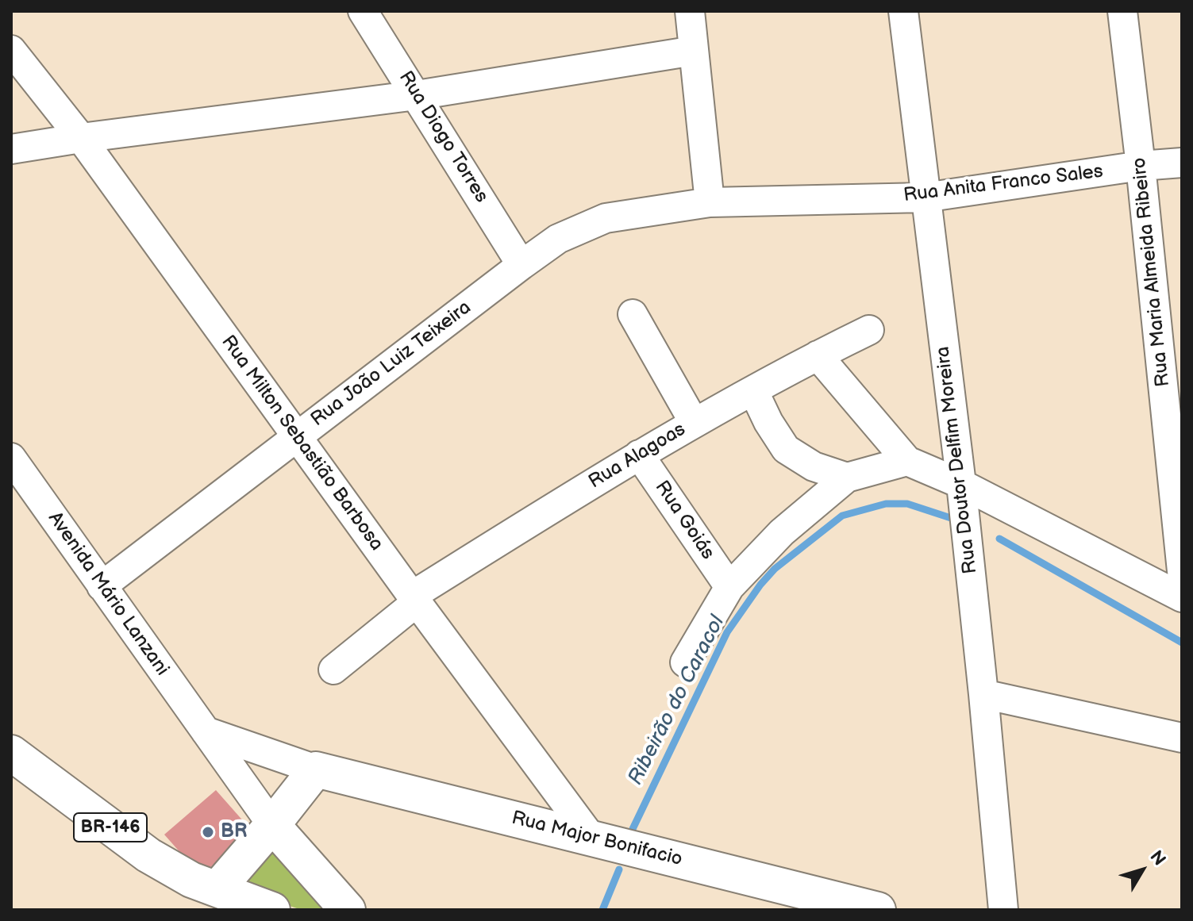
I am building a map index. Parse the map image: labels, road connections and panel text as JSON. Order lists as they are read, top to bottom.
{
  "streets": {
    "main road": ["BR-146", "Rua Major Bonifacio"],
    "street": [
      "Rua Diogo Torres",
      "Rua Anita Franco Sales",
      "Rua Maria Almeida Ribeiro",
      "Rua João Luiz Teixeira",
      "Rua Milton Sebastião Barbosa",
      "Rua Alagoas",
      "Rua Doutor Delfim Moreira",
      "Rua Goiás",
      "Avenida Mário Lanzani"
    ]
  },
  "crossings": [
    ["Rua Diogo Torres", "Rua João Luiz Teixeira"],
    ["Rua Anita Franco Sales", "Rua Maria Almeida Ribeiro"],
    ["Rua Anita Franco Sales", "Rua João Luiz Teixeira"],
    ["Rua Anita Franco Sales", "Rua Doutor Delfim Moreira"],
    ["Rua João Luiz Teixeira", "Rua Milton Sebastião Barbosa"],
    ["Rua João Luiz Teixeira", "Avenida Mário Lanzani"],
    ["Rua Milton Sebastião Barbosa", "Rua Alagoas"],
    ["Rua Milton Sebastião Barbosa", "Rua Major Bonifacio"],
    ["Rua Alagoas", "Rua Goiás"],
    ["Avenida Mário Lanzani", "Rua Major Bonifacio"]
  ],
  "water": ["Ribeirão do Caracol"],
  "places": ["BR"],
  "north": "top right"
}
